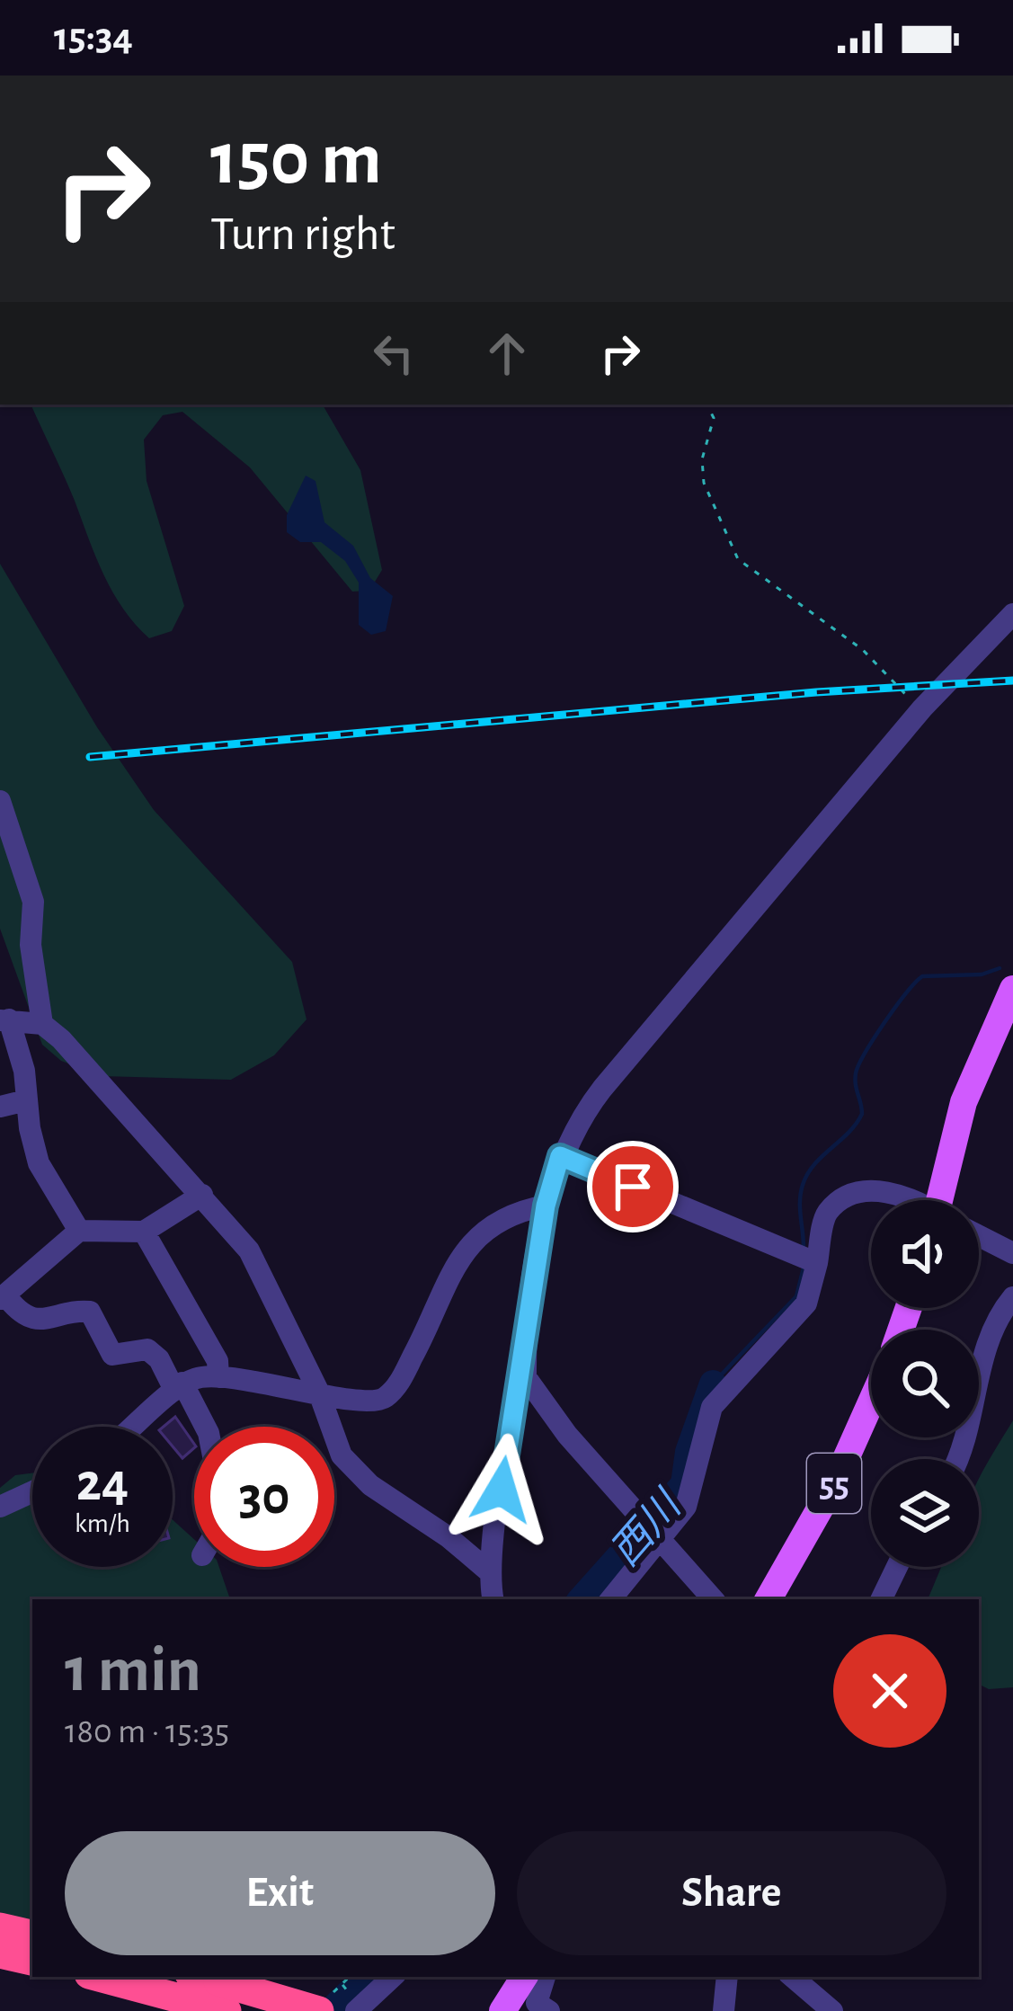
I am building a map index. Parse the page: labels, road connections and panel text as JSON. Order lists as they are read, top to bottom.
{
  "streets": {
    "main road": ["55"]
  },
  "water": ["西川"],
  "page": {
    "status": "15:34",
    "turn": ["150 m", "Turn right"],
    "speed": "24 km/h",
    "limit": "30",
    "heading": ["1 min", "180 m · 15:35"],
    "buttons": ["Exit", "Share"]
  }
}
